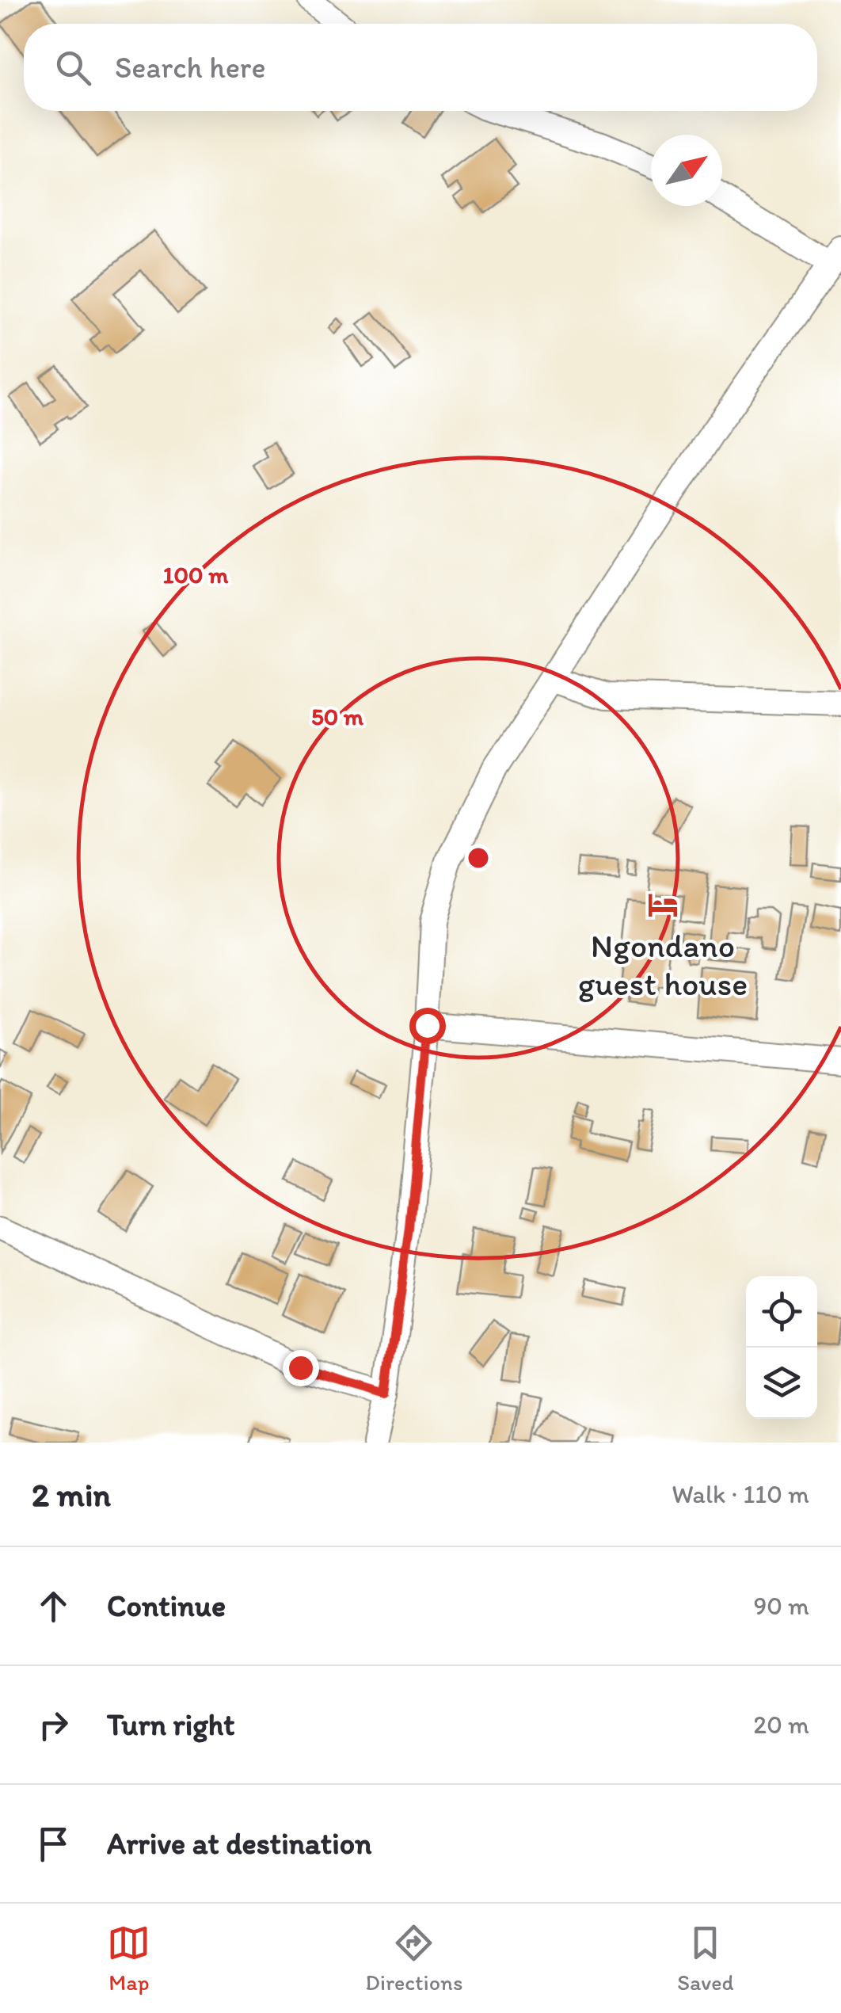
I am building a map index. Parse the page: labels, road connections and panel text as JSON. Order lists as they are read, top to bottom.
{
  "places": {
    "hotel": ["Ngondano guest house"]
  },
  "north": "top right",
  "page": {
    "search": "Search here",
    "heading": ["2 min", "Walk · 110 m"],
    "list": [
      ["Continue", "90 m"],
      ["Turn right", "20 m"],
      "Arrive at destination"
    ],
    "nav": ["Map", "Directions", "Saved"]
  },
  "rings": ["100 m", "50 m"]
}
